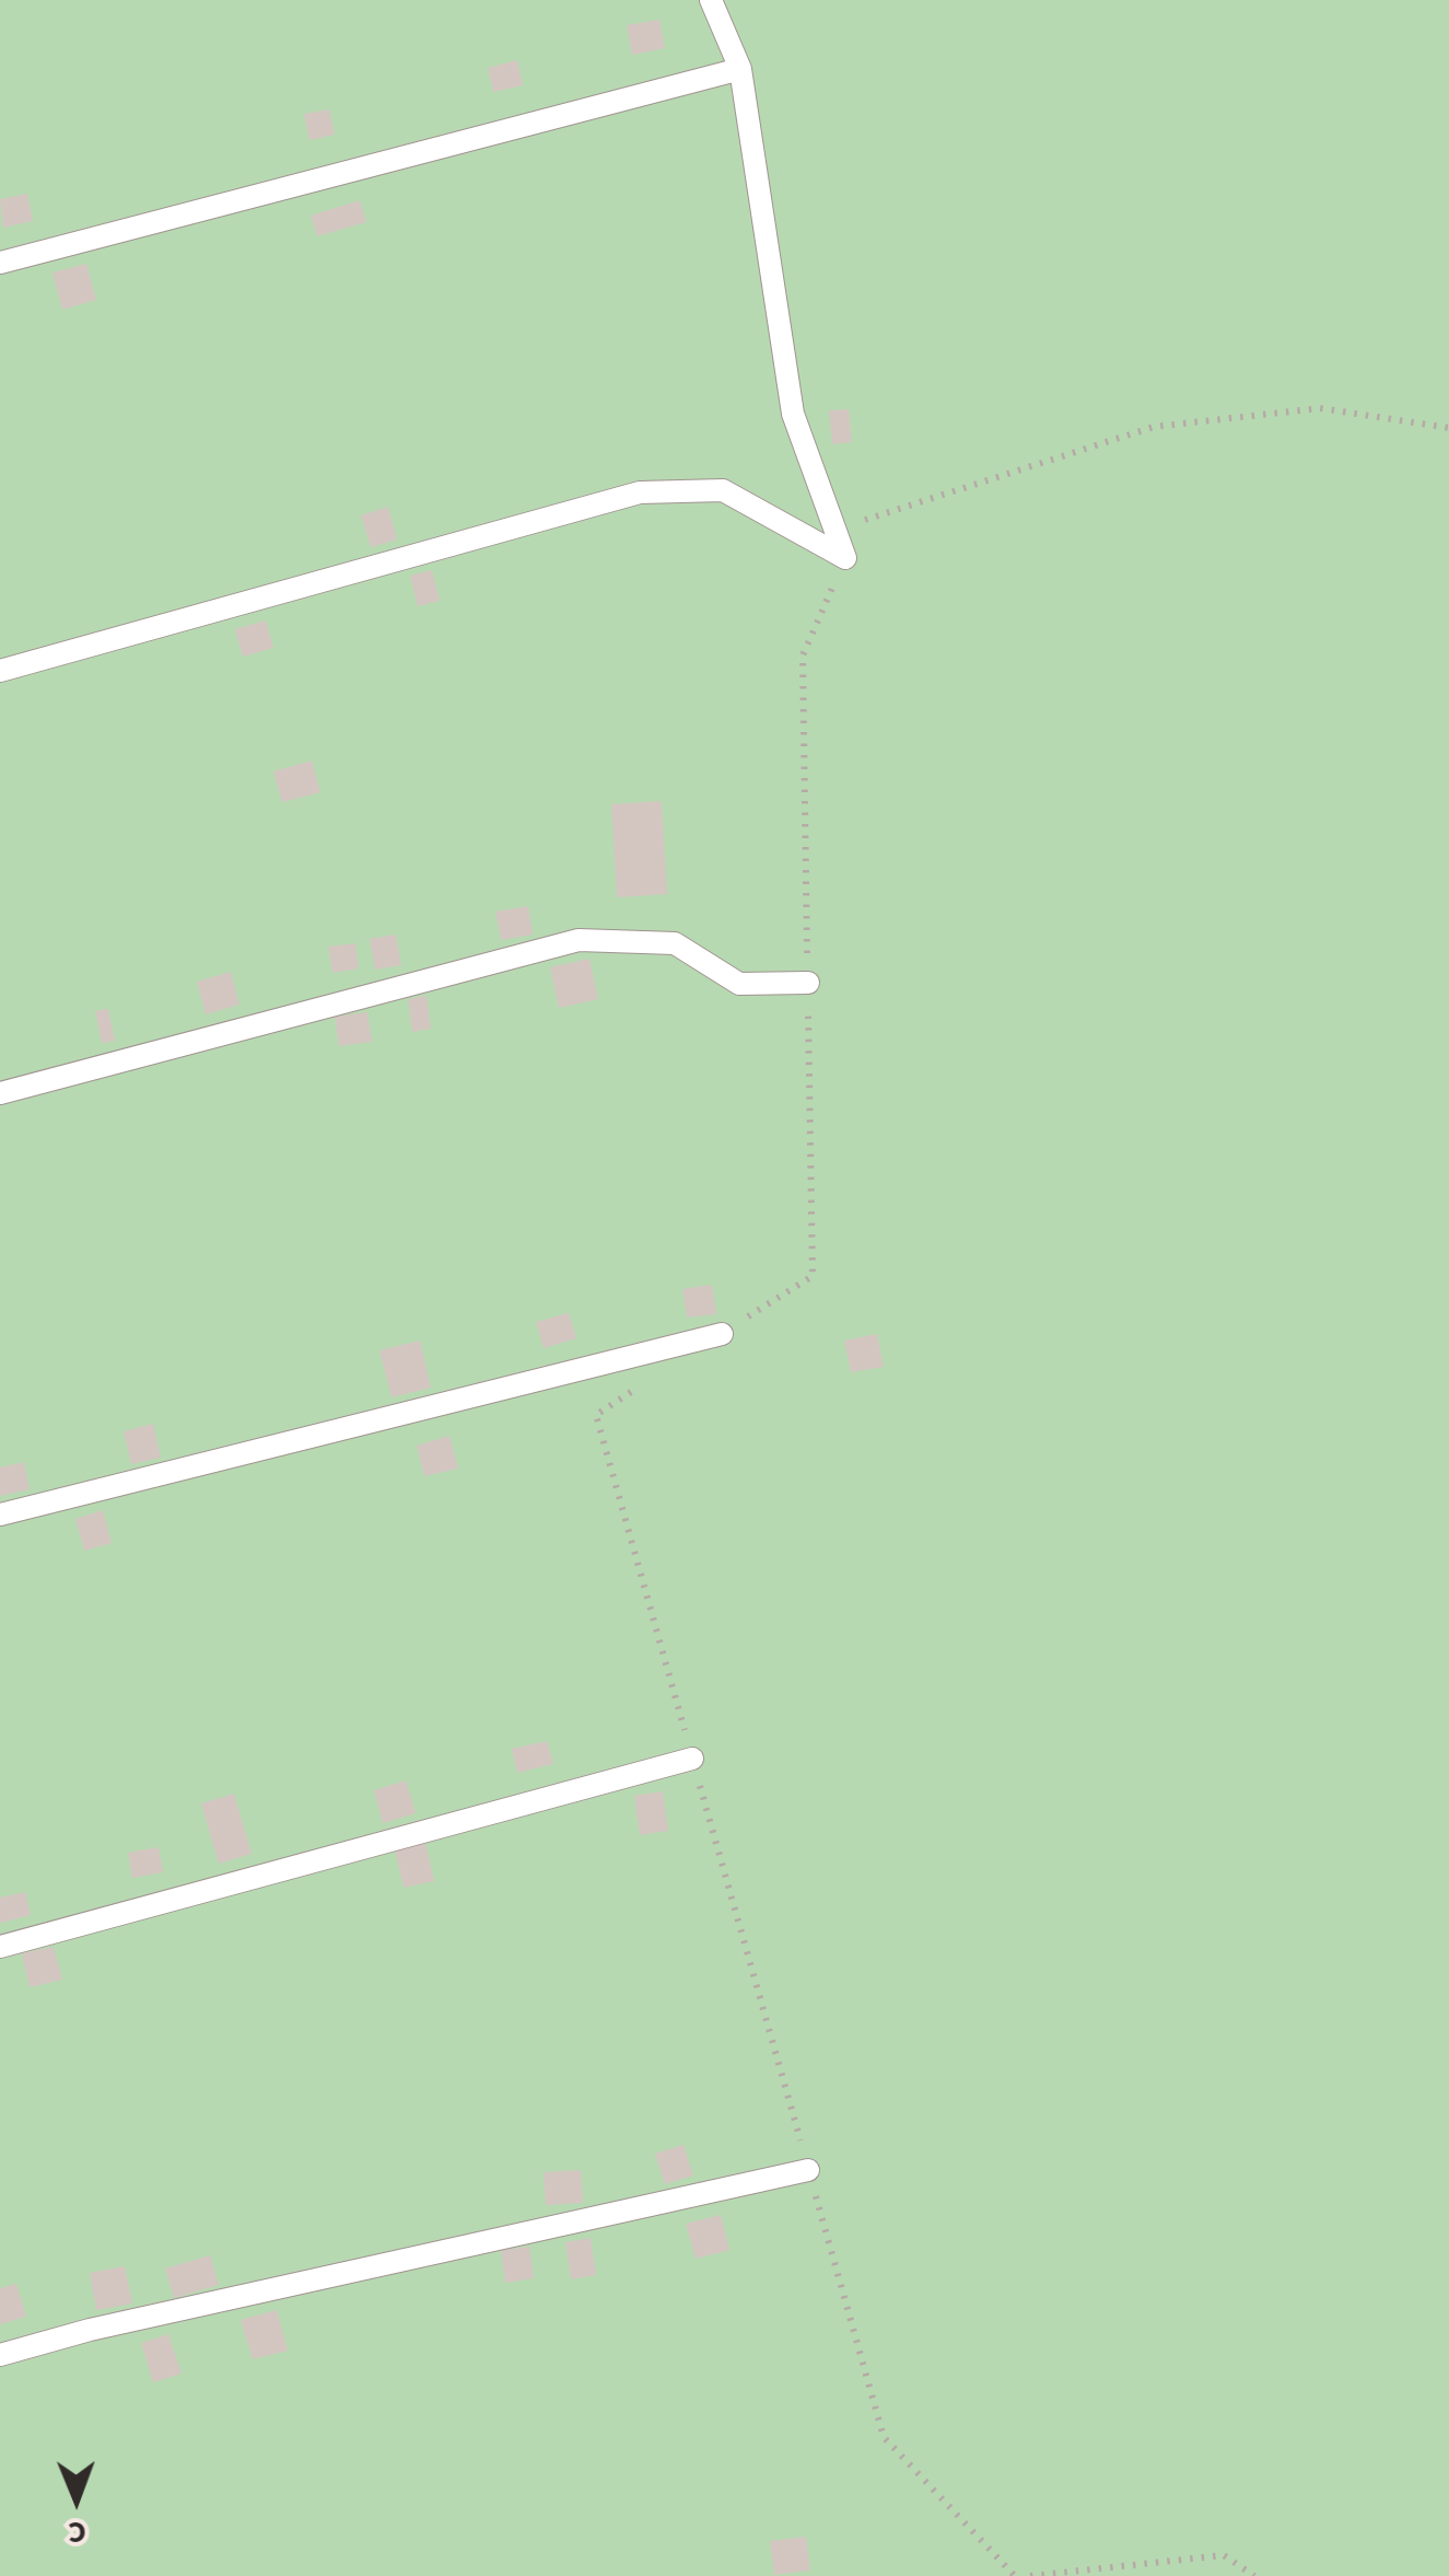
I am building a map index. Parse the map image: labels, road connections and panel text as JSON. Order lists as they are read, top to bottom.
{
  "north": "bottom"
}
